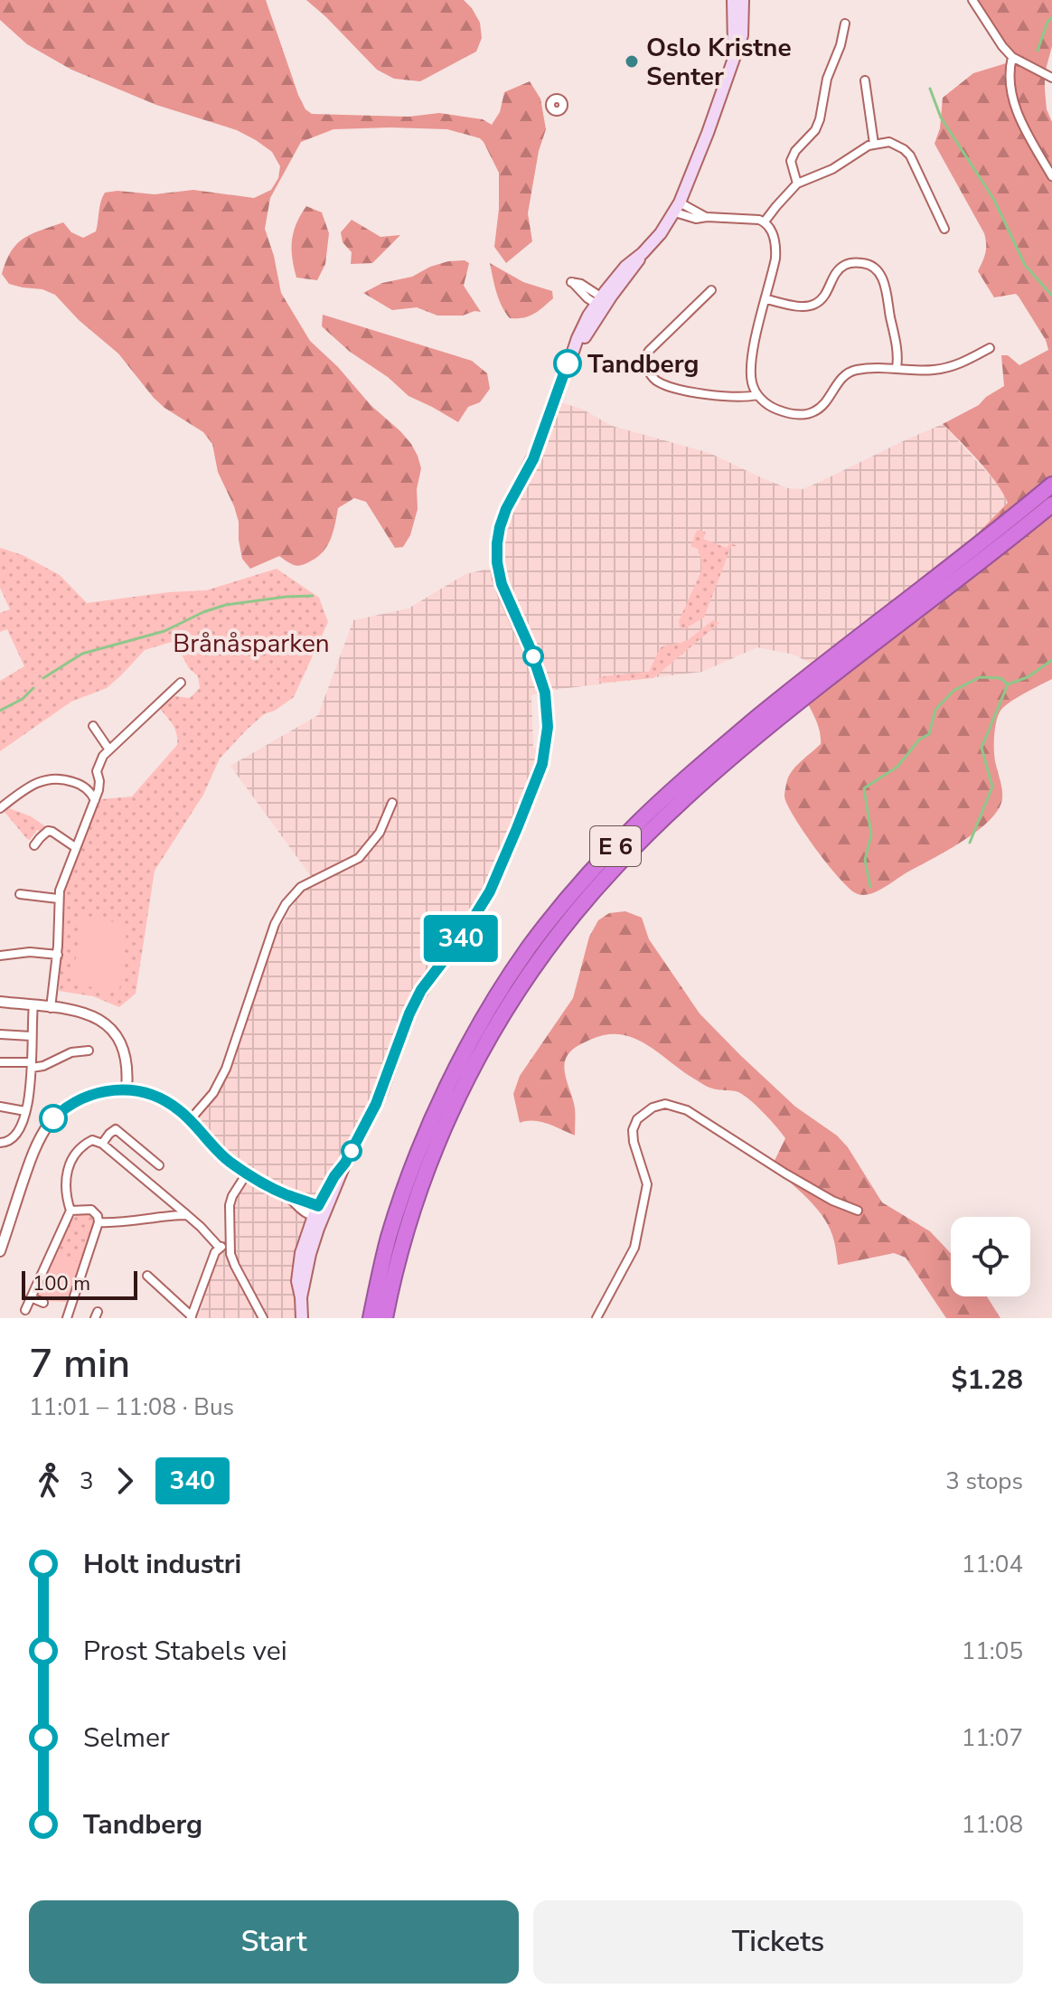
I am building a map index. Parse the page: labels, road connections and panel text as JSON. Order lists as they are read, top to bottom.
{
  "streets": {
    "highway": ["E 6"]
  },
  "parks": ["Brånåsparken"],
  "places": ["Oslo Kristne Senter", "Tandberg"],
  "lines": ["bus line 340"],
  "scale_bar": "100 m",
  "page": {
    "on_map": "340",
    "scale": "100 m",
    "heading": ["7 min", "11:01 – 11:08 · Bus", "$1.28"],
    "legs": ["3", "340", "3 stops"],
    "list": [
      {
        "name": "Holt industri",
        "value": "11:04"
      },
      {
        "name": "Prost Stabels vei",
        "value": "11:05"
      },
      {
        "name": "Selmer",
        "value": "11:07"
      },
      {
        "name": "Tandberg",
        "value": "11:08"
      }
    ],
    "buttons": ["Start", "Tickets"]
  }
}
